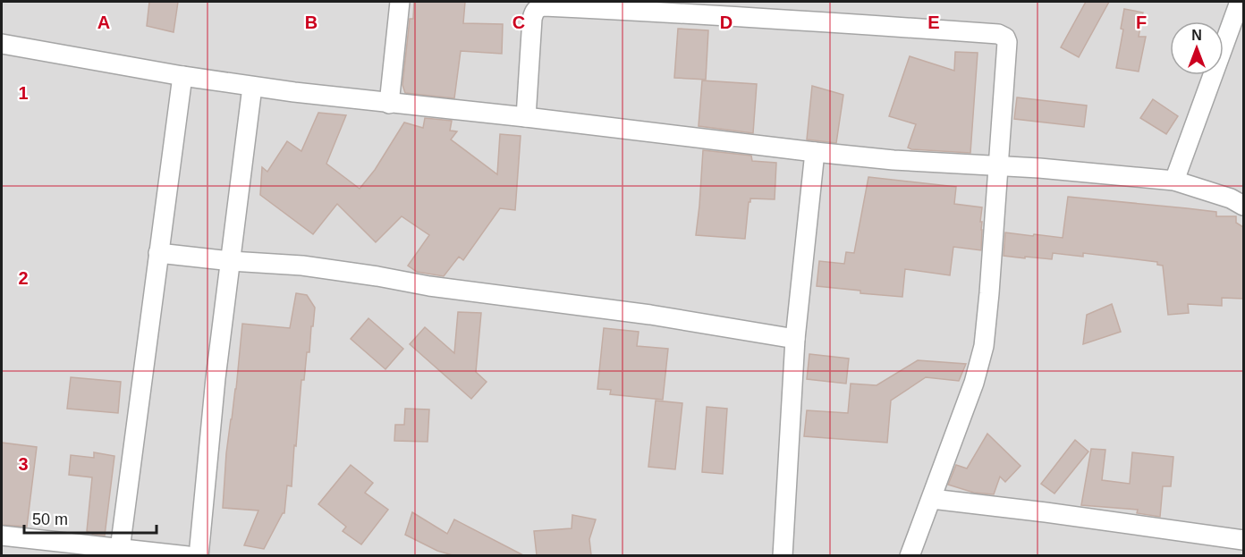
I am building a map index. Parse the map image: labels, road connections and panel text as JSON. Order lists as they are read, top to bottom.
{
  "scale_bar": "50 m",
  "north": "top",
  "grid": {
    "columns": [
      "A",
      "B",
      "C",
      "D",
      "E",
      "F"
    ],
    "rows": ["1", "2", "3"]
  }
}
